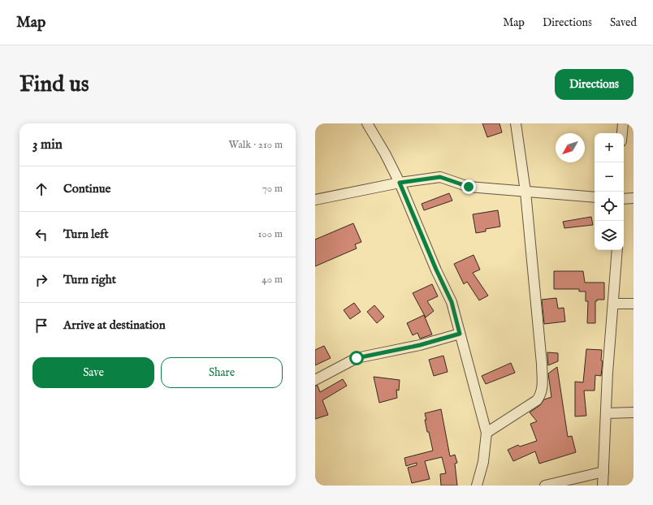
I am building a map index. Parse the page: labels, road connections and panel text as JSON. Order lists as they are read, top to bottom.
{
  "north": "bottom left",
  "page": {
    "header": "Map",
    "nav": ["Map", "Directions", "Saved"],
    "buttons": [
      "Directions",
      ["Save", "Share"]
    ],
    "title": "Find us",
    "heading": ["3 min", "Walk · 210 m"],
    "map_buttons": ["+", "−"],
    "list": [
      ["Continue", "70 m"],
      ["Turn left", "100 m"],
      ["Turn right", "40 m"],
      "Arrive at destination"
    ]
  }
}
